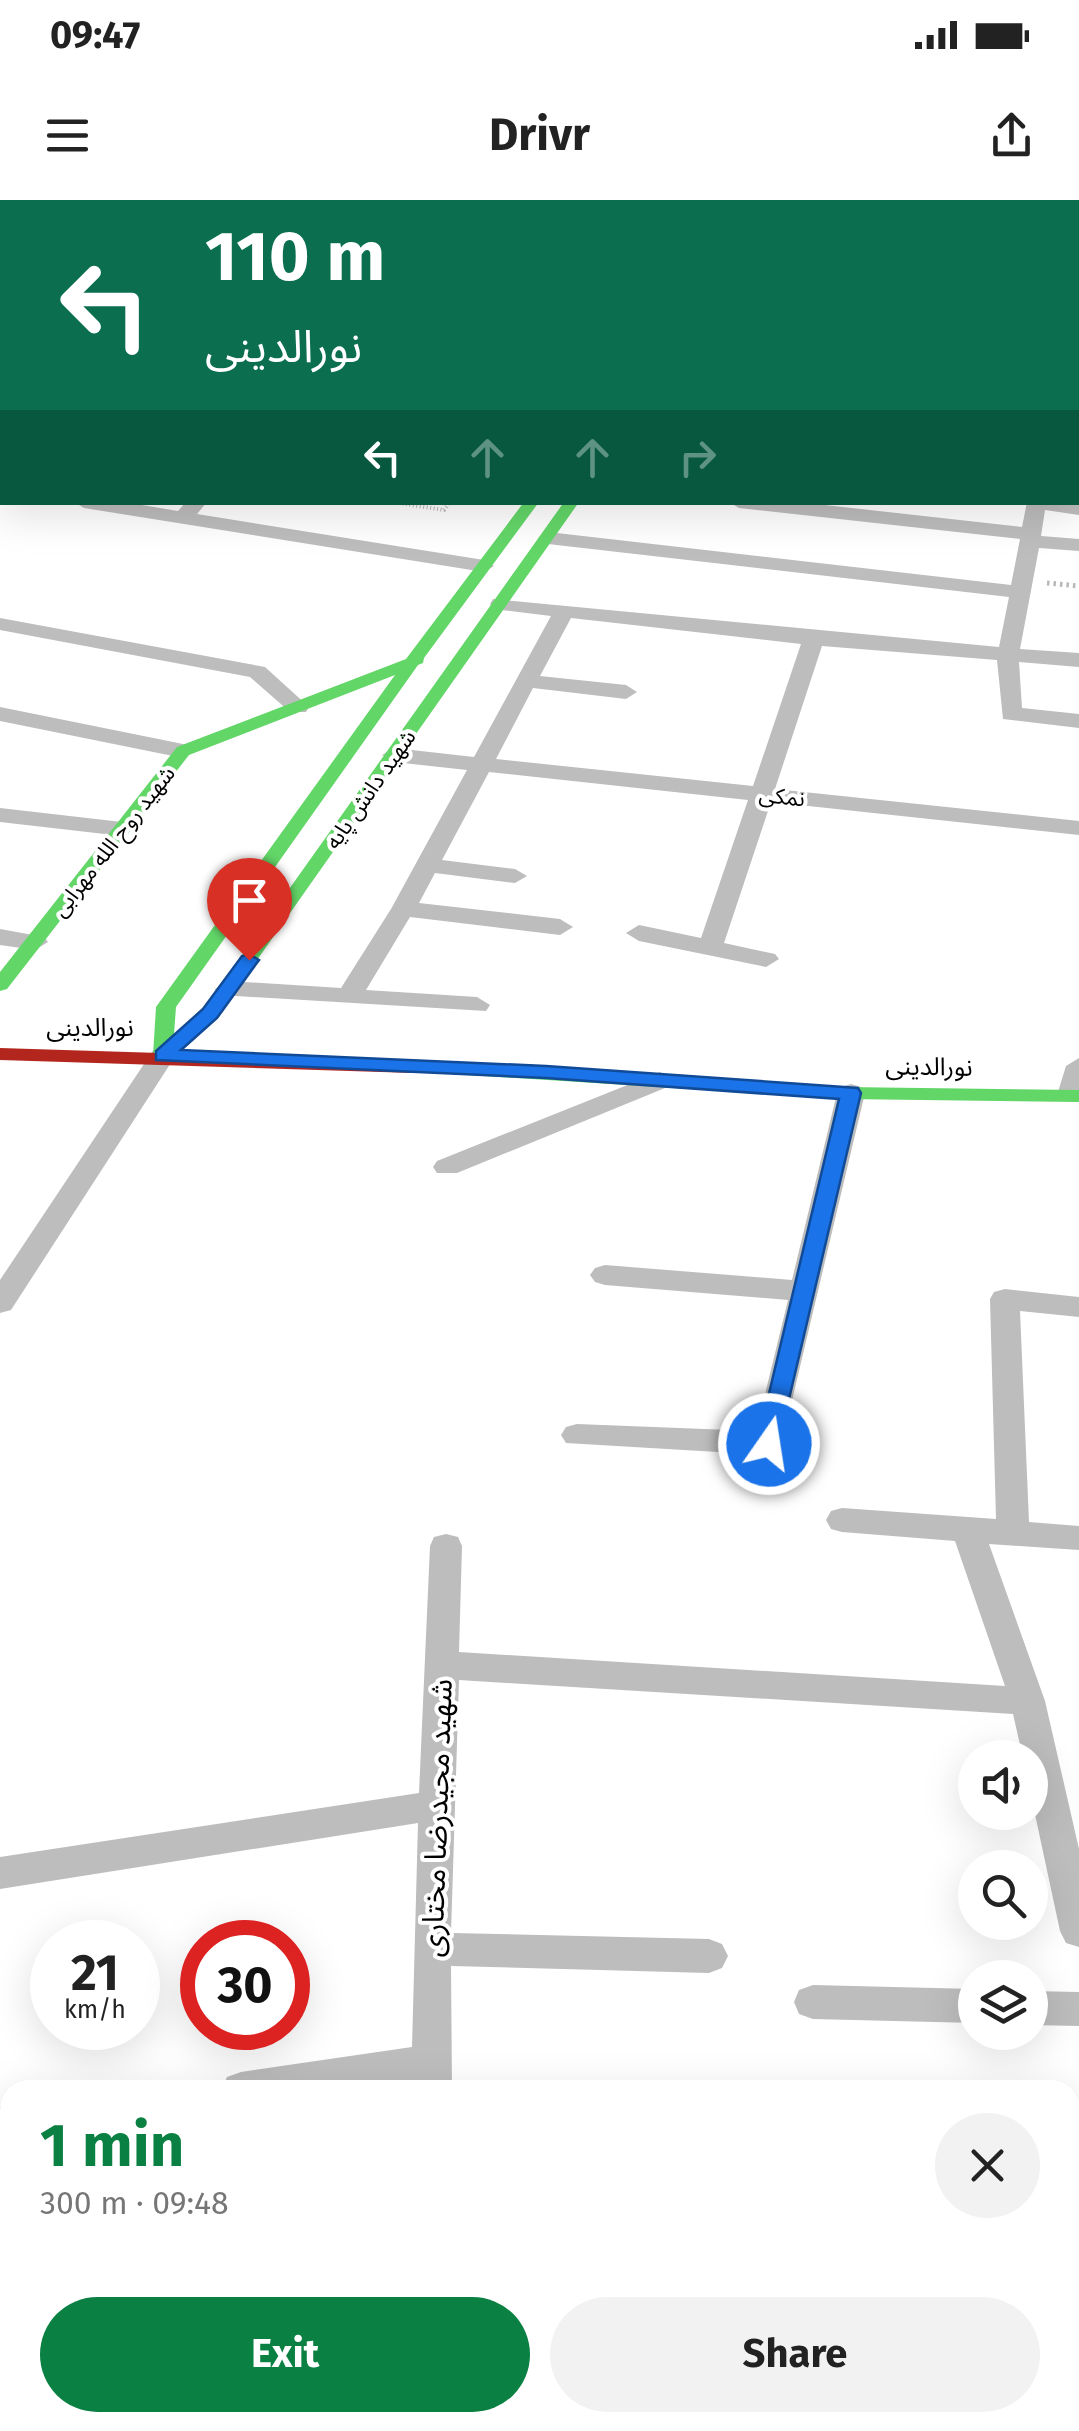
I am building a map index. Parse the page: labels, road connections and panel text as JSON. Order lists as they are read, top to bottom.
{
  "streets": {
    "street": [
      "شهید دانش پایه",
      "نمکی",
      "شهید روح الله مهرابی",
      "نورالدینی",
      "شهید مجیدرضا مختاری"
    ]
  },
  "crossings": [
    ["شهید دانش پایه", "نمکی"],
    ["شهید دانش پایه", "شهید روح الله مهرابی"],
    ["شهید دانش پایه", "نورالدینی"]
  ],
  "page": {
    "status": "09:47",
    "header": "Drivr",
    "turn": ["110 m", "نورالدینی"],
    "speed": "21 km/h",
    "limit": "30",
    "heading": ["1 min", "300 m · 09:48"],
    "buttons": ["Exit", "Share"]
  }
}
